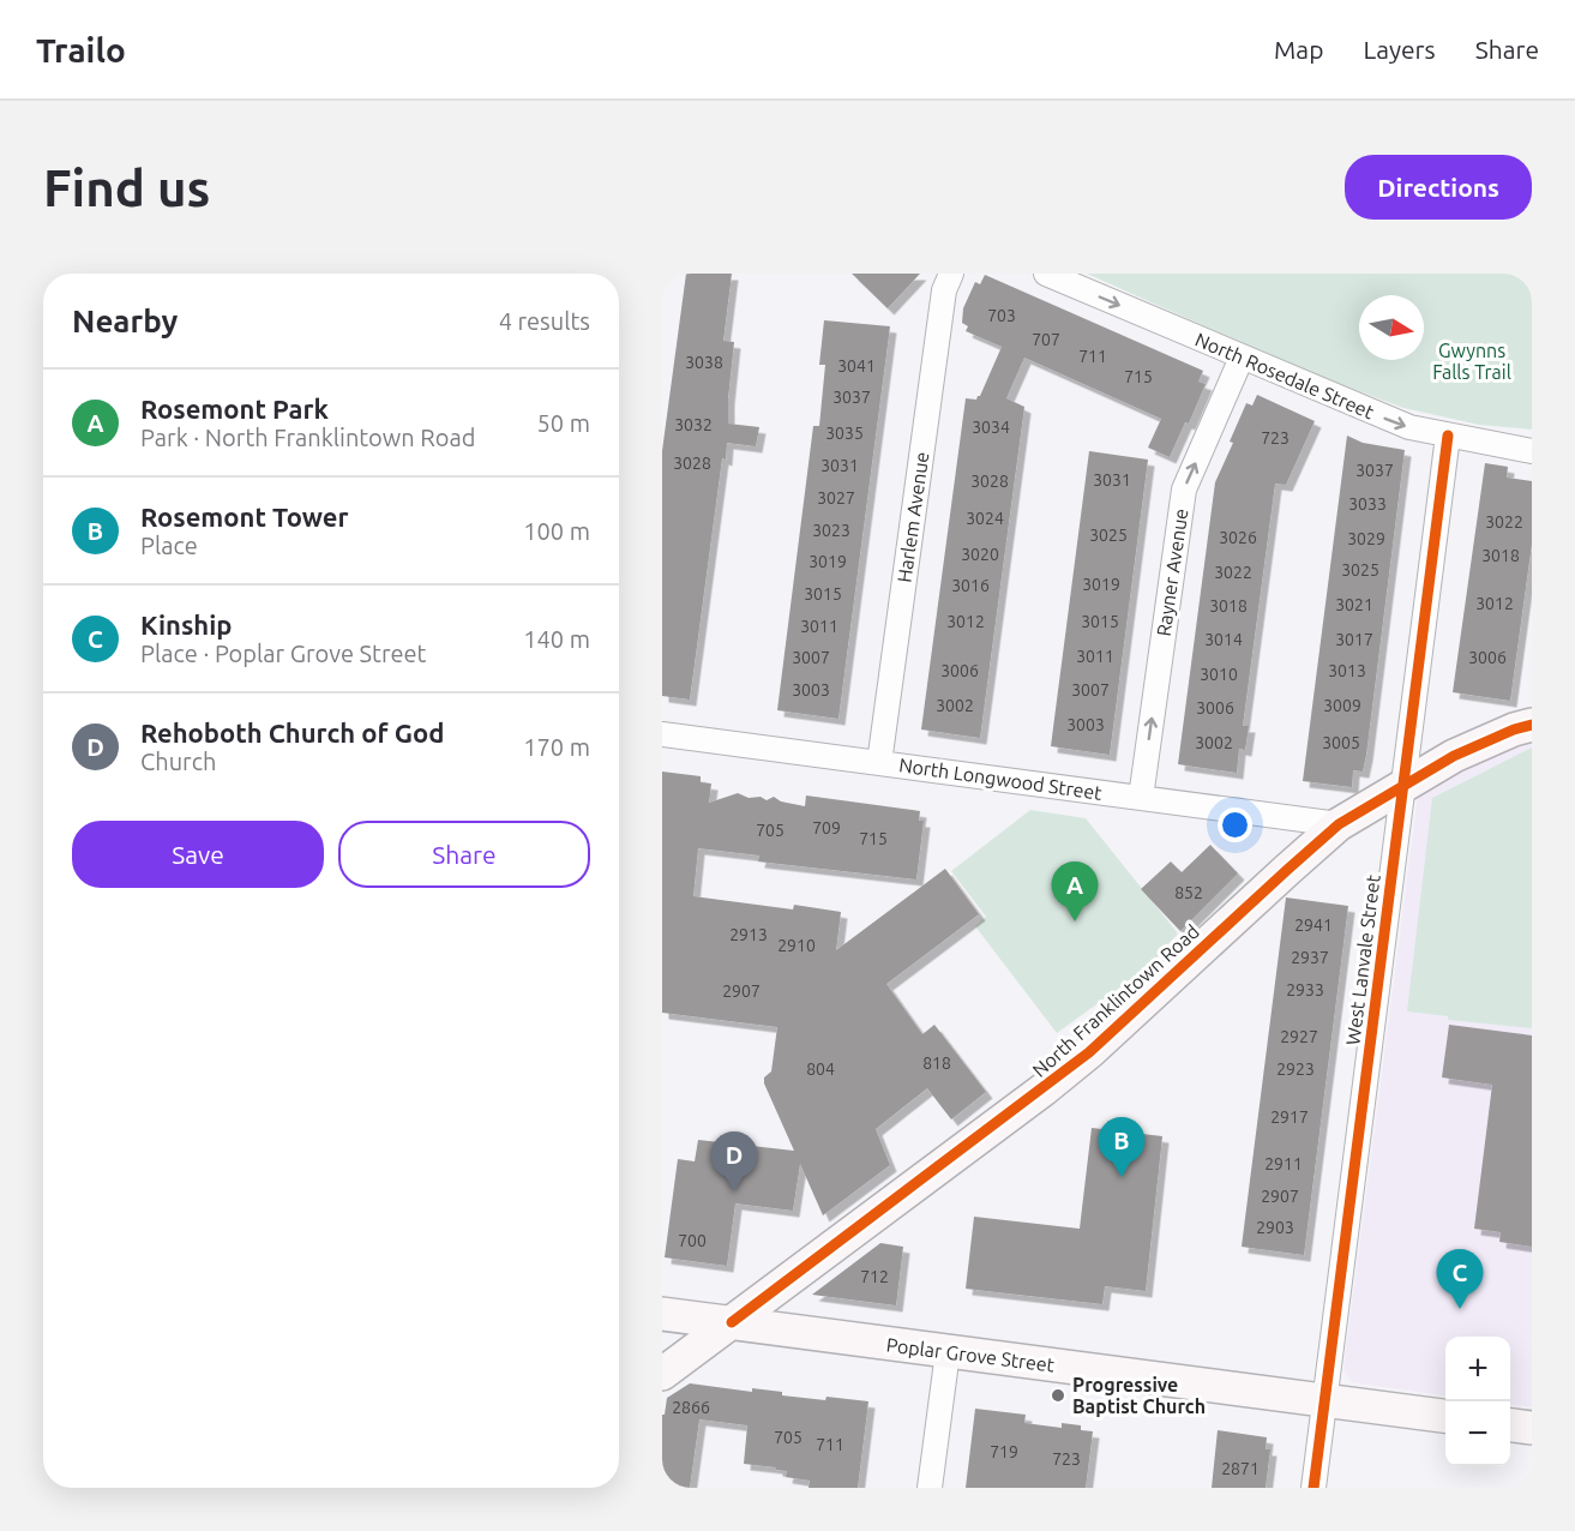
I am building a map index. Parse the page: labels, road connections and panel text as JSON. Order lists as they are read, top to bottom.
{
  "streets": {
    "street": [
      "North Rosedale Street",
      "Harlem Avenue",
      "Rayner Avenue",
      "North Longwood Street",
      "West Lanvale Street",
      "North Franklintown Road",
      "Poplar Grove Street"
    ]
  },
  "crossings": [
    ["North Rosedale Street", "Rayner Avenue"],
    ["North Rosedale Street", "West Lanvale Street"],
    ["Harlem Avenue", "North Longwood Street"],
    ["Rayner Avenue", "North Longwood Street"],
    ["North Longwood Street", "North Franklintown Road"],
    ["West Lanvale Street", "North Franklintown Road"],
    ["West Lanvale Street", "Poplar Grove Street"],
    ["North Franklintown Road", "Poplar Grove Street"]
  ],
  "one_way": ["North Rosedale Street", "Rayner Avenue"],
  "parks": ["Gwynns Falls Trail"],
  "places": ["Progressive Baptist Church"],
  "house_numbers": [
    "703",
    "707",
    "711",
    "3038",
    "3041",
    "715",
    "3037",
    "3032",
    "3034",
    "3035",
    "723",
    "3028",
    "3031",
    "3037",
    "3031",
    "3028",
    "3027",
    "3033",
    "3024",
    "3022",
    "3023",
    "3025",
    "3026",
    "3029",
    "3020",
    "3018",
    "3019",
    "3025",
    "3022",
    "3019",
    "3016",
    "3015",
    "3012",
    "3021",
    "3018",
    "3012",
    "3015",
    "3011",
    "3014",
    "3017",
    "3011",
    "3007",
    "3006",
    "3006",
    "3013",
    "3010",
    "3003",
    "3007",
    "3002",
    "3009",
    "3006",
    "3003",
    "3002",
    "3005",
    "709",
    "705",
    "715",
    "852",
    "2941",
    "2913",
    "2910",
    "2937",
    "2933",
    "2907",
    "2927",
    "818",
    "804",
    "2923",
    "2917",
    "2911",
    "2907",
    "2903",
    "700",
    "712",
    "2866",
    "705",
    "711",
    "719",
    "723",
    "2871"
  ],
  "north": "right",
  "page": {
    "header": "Trailo",
    "nav": ["Map", "Layers", "Share"],
    "buttons": [
      "Directions",
      ["Save", "Share"]
    ],
    "title": "Find us",
    "heading": ["Nearby", "4 results"],
    "list": [
      {
        "mark": "A",
        "name": "Rosemont Park",
        "note": "Park · North Franklintown Road",
        "value": "50 m"
      },
      {
        "mark": "B",
        "name": "Rosemont Tower",
        "note": "Place",
        "value": "100 m"
      },
      {
        "mark": "C",
        "name": "Kinship",
        "note": "Place · Poplar Grove Street",
        "value": "140 m"
      },
      {
        "mark": "D",
        "name": "Rehoboth Church of God",
        "note": "Church",
        "value": "170 m"
      }
    ],
    "pins": [
      "A",
      "B",
      "D",
      "C"
    ],
    "map_buttons": ["+", "−"]
  }
}
